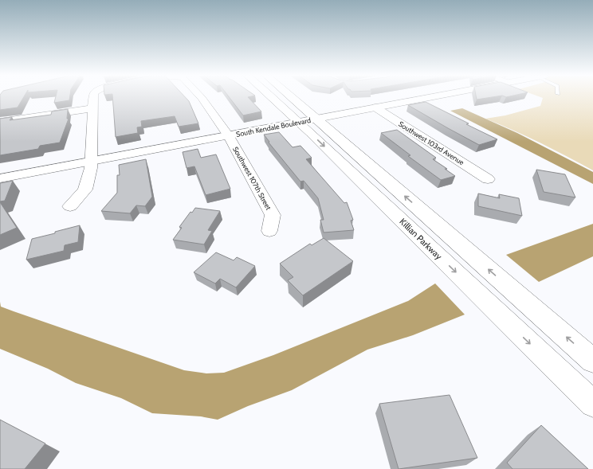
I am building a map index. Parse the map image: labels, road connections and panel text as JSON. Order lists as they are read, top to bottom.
{
  "streets": {
    "main road": ["South Kendale Boulevard", "Killian Parkway"],
    "street": ["Southwest 103rd Avenue", "Southwest 107th Street"]
  },
  "crossings": [
    ["South Kendale Boulevard", "Southwest 103rd Avenue"],
    ["South Kendale Boulevard", "Southwest 107th Street"],
    ["South Kendale Boulevard", "Killian Parkway"]
  ]
}
